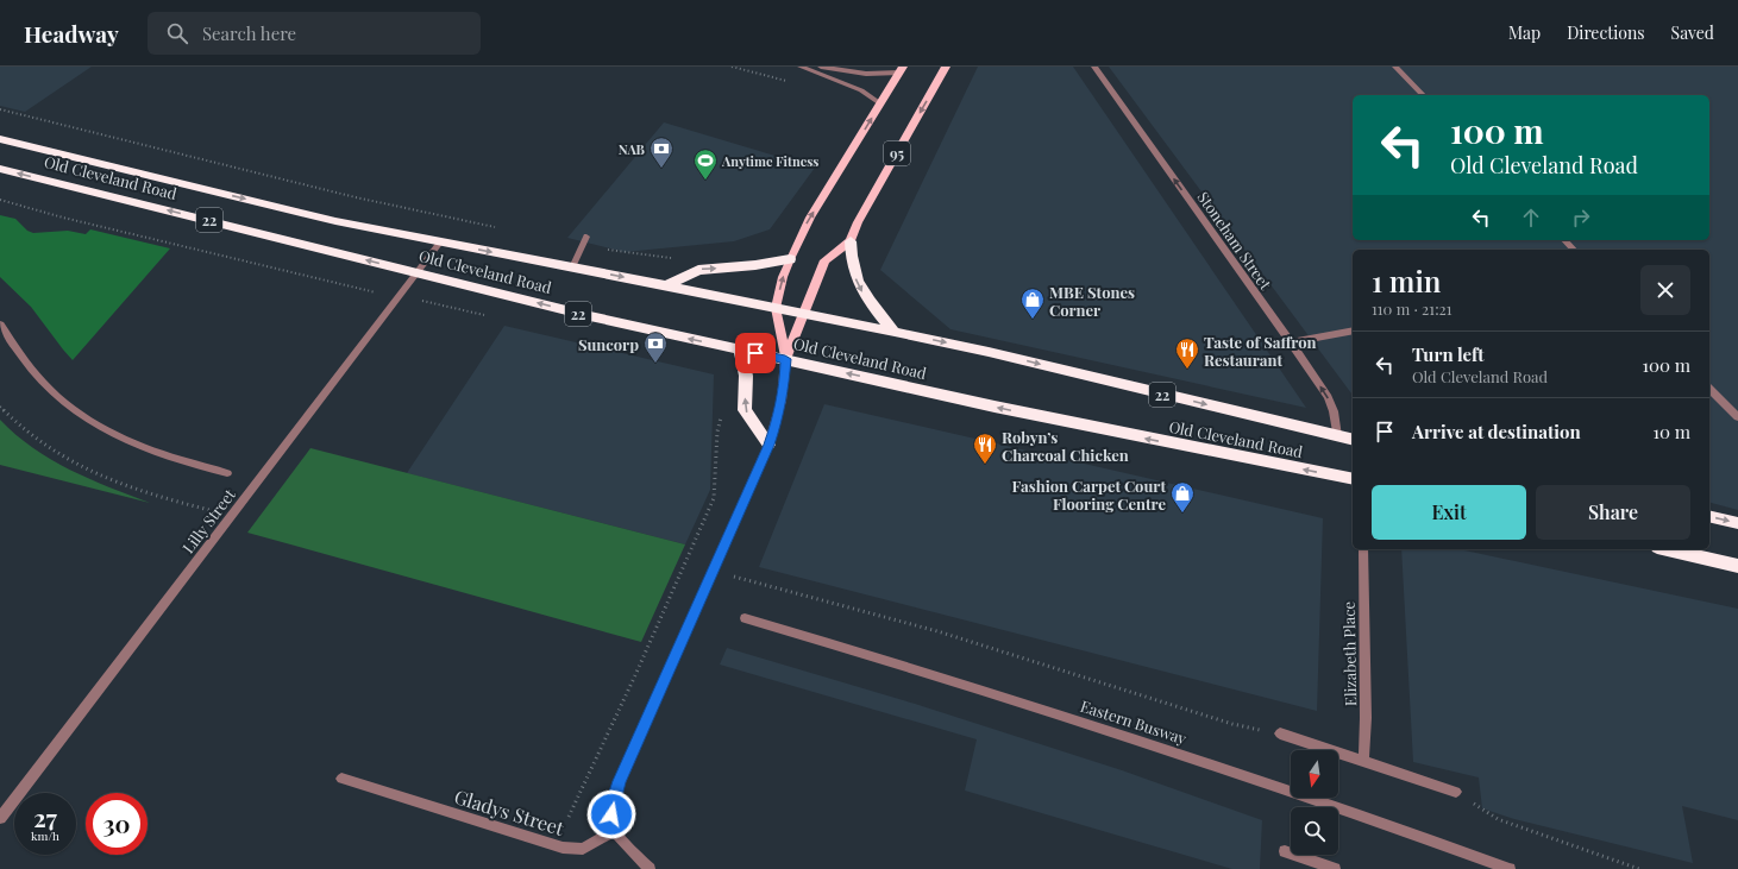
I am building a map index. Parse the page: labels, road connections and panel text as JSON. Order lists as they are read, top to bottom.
{
  "streets": {
    "highway": ["95", "Old Cleveland Road", "22"],
    "street": [
      "Stoneham Street",
      "Lilly Street",
      "Elizabeth Place",
      "Eastern Busway",
      "Gladys Street"
    ]
  },
  "crossings": [
    ["95", "Old Cleveland Road"],
    ["Old Cleveland Road", "Stoneham Street"],
    ["Old Cleveland Road", "Lilly Street"]
  ],
  "one_way": ["Stoneham Street"],
  "places": {
    "bank": ["NAB", "Suncorp"],
    "sports": ["Anytime Fitness"],
    "shop": ["MBE Stones Corner", "Fashion Carpet Court Flooring Centre"],
    "restaurant": ["Taste of Saffron Restaurant", "Robyn’s Charcoal Chicken"]
  },
  "north": "bottom",
  "page": {
    "header": "Headway",
    "search": "Search here",
    "nav": ["Map", "Directions", "Saved"],
    "turn": ["100 m", "Old Cleveland Road"],
    "heading": ["1 min", "110 m · 21:21"],
    "list": [
      {
        "name": "Turn left",
        "note": "Old Cleveland Road",
        "value": "100 m"
      },
      {
        "name": "Arrive at destination",
        "value": "10 m"
      }
    ],
    "buttons": ["Exit", "Share"],
    "speed": "27 km/h",
    "limit": "30"
  }
}
